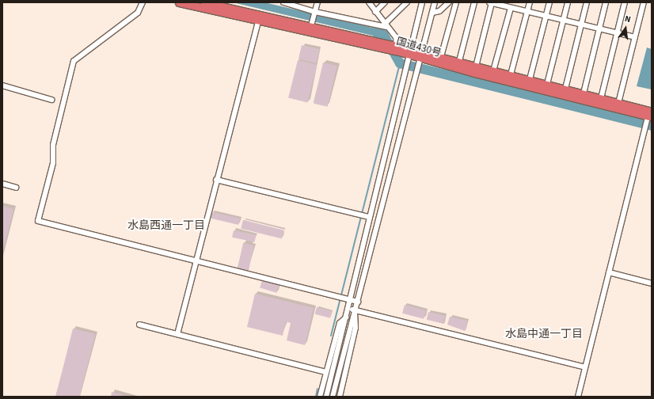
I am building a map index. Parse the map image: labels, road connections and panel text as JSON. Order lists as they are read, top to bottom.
{
  "streets": {
    "highway": ["国道430号"]
  },
  "districts": ["水島西通一丁目", "水島中通一丁目"],
  "north": "top"
}
